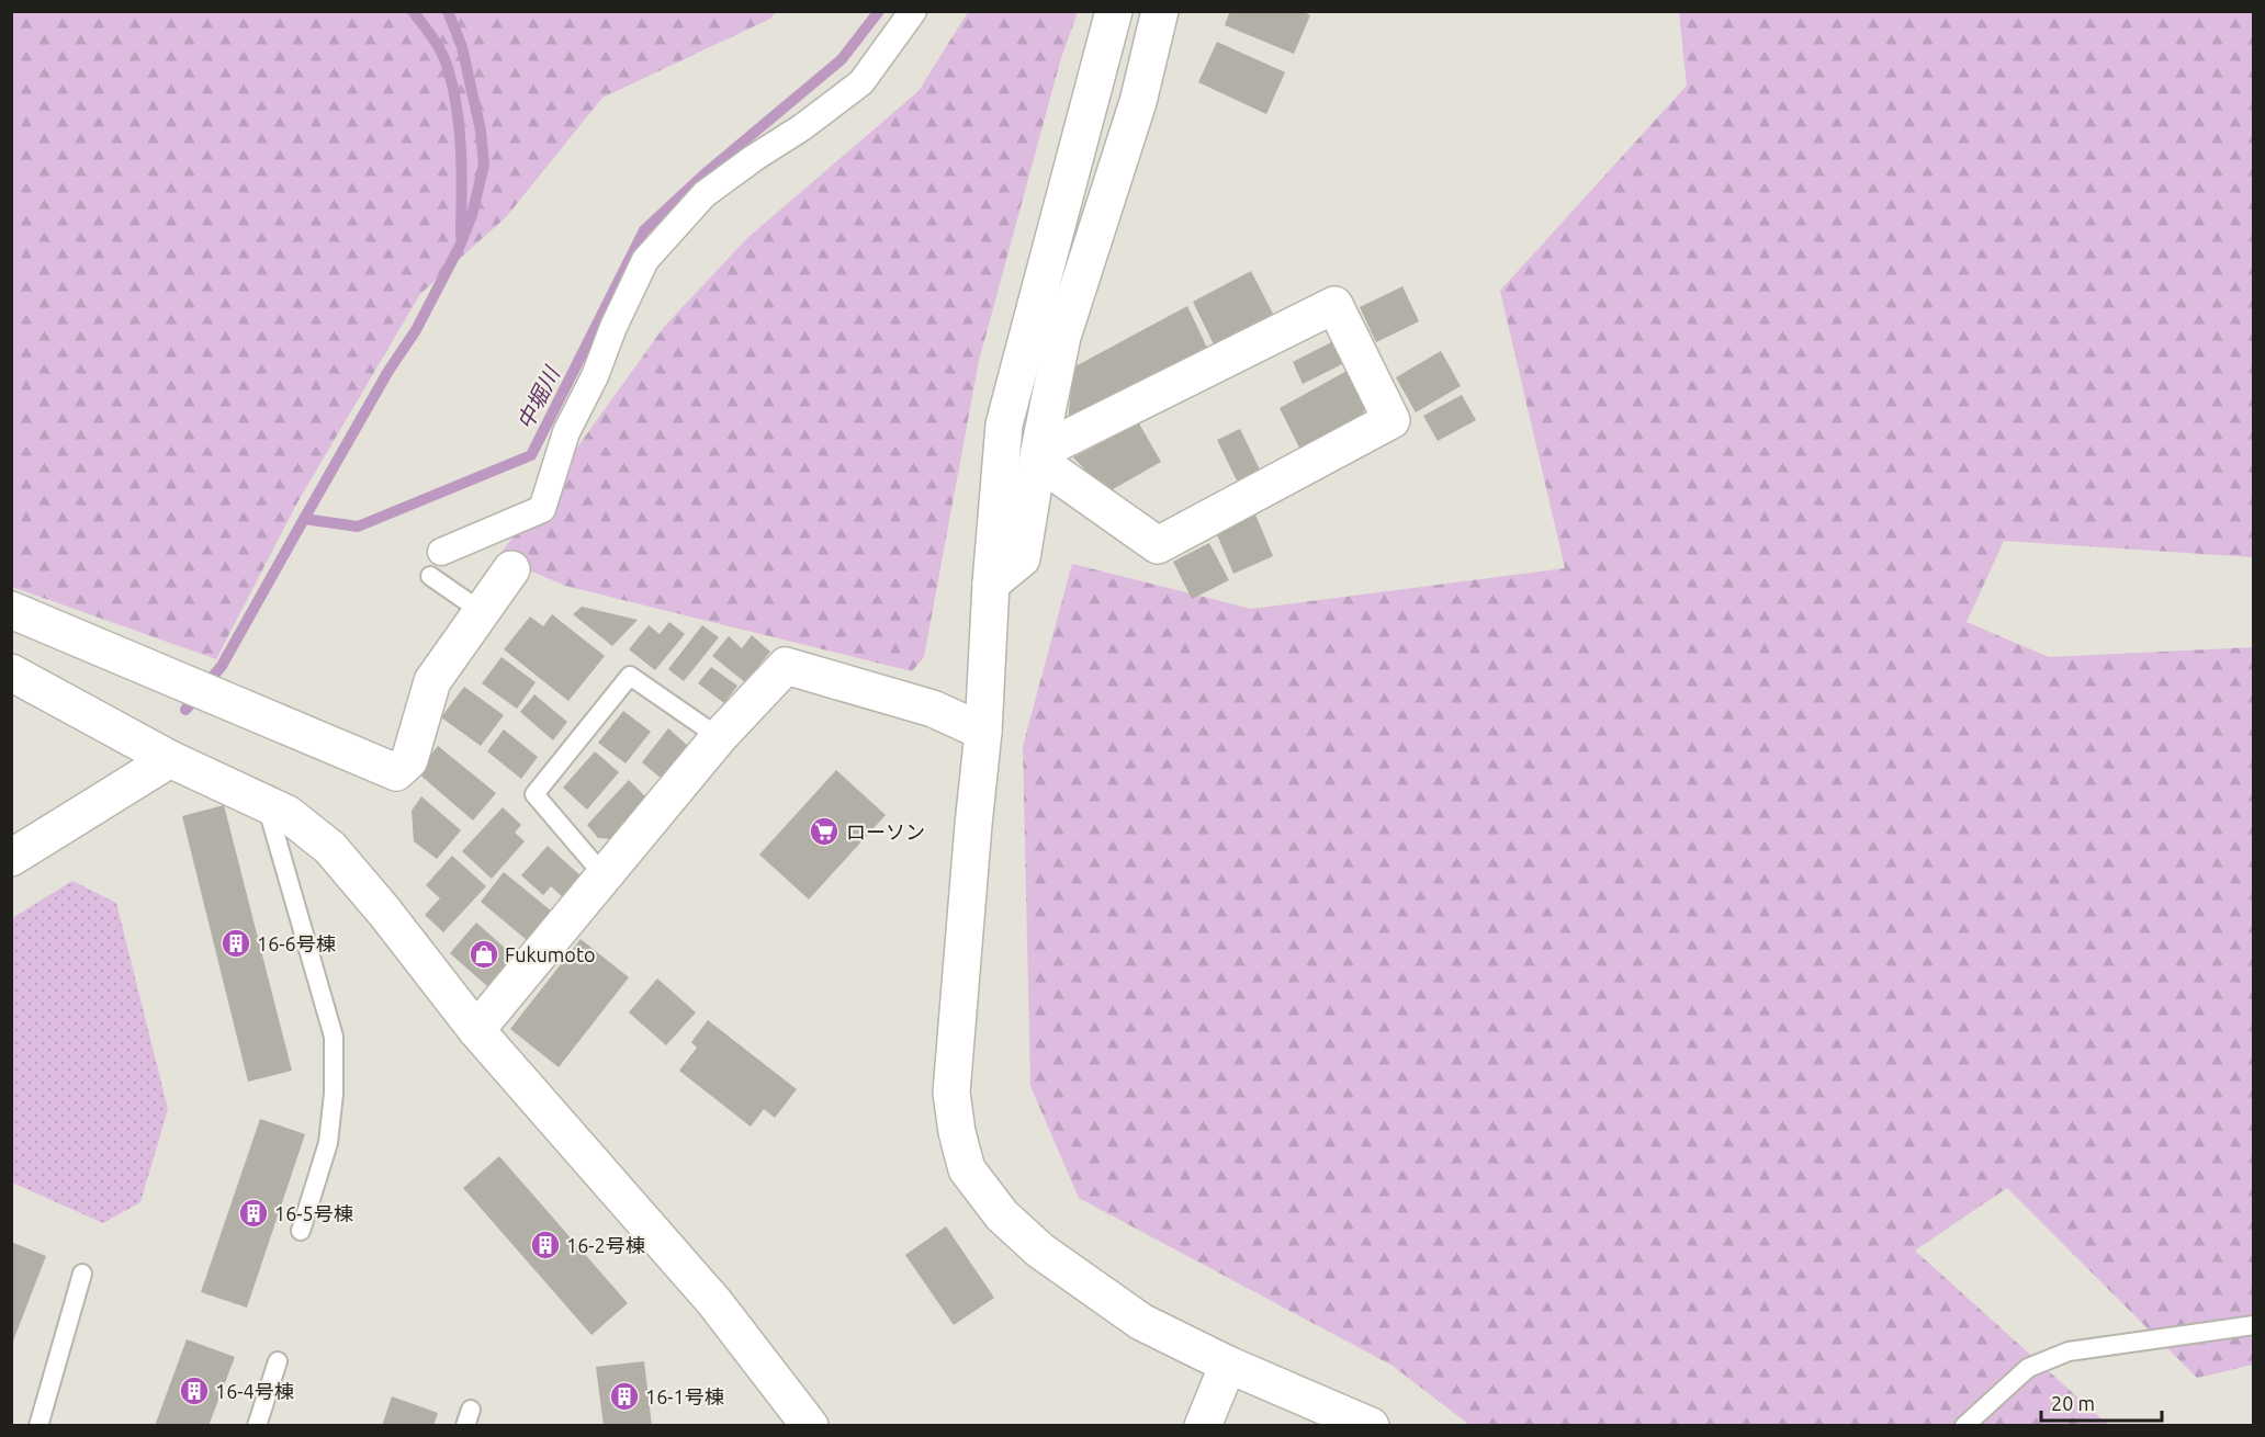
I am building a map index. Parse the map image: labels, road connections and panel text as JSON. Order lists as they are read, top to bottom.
{
  "water": ["中堀川"],
  "places": {
    "supermarket": ["ローソン"],
    "building": [
      "16-6号棟",
      "16-5号棟",
      "16-2号棟",
      "16-4号棟",
      "16-1号棟"
    ],
    "shop": ["Fukumoto"]
  },
  "scale_bar": "20 m"
}
